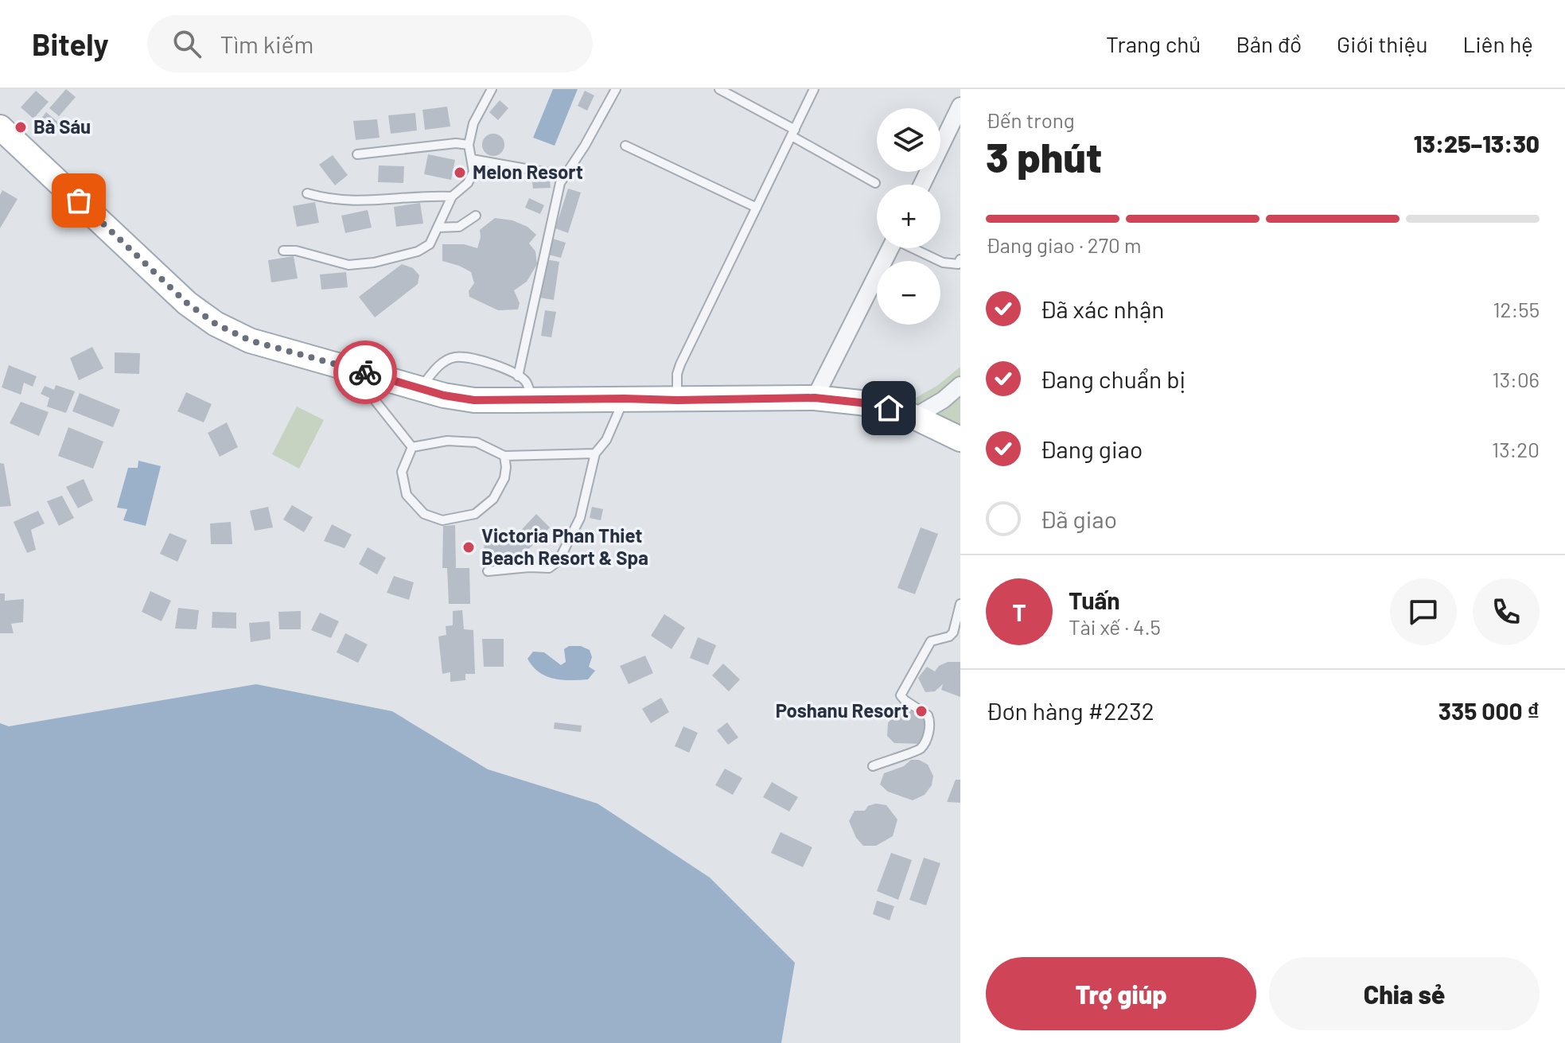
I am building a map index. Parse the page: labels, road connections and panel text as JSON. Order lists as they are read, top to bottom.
{
  "places": [
    "Bà Sáu",
    "Melon Resort",
    "Victoria Phan Thiet Beach Resort & Spa",
    "Poshanu Resort"
  ],
  "page": {
    "header": "Bitely",
    "search": "Tìm kiếm",
    "nav": [
      "Trang chủ",
      "Bản đồ",
      "Giới thiệu",
      "Liên hệ"
    ],
    "heading": ["3 phút", "Đến trong", "13:25–13:30"],
    "panel": [
      "Tuấn",
      "Tài xế · 4.5",
      "Đơn hàng #2232",
      "335 000 ₫"
    ],
    "map_buttons": ["+", "−"],
    "bar": "Đang giao · 270 m",
    "list": [
      ["Đã xác nhận", "12:55"],
      ["Đang chuẩn bị", "13:06"],
      ["Đang giao", "13:20"],
      "Đã giao"
    ],
    "round": "T",
    "buttons": ["Trợ giúp", "Chia sẻ"]
  }
}
